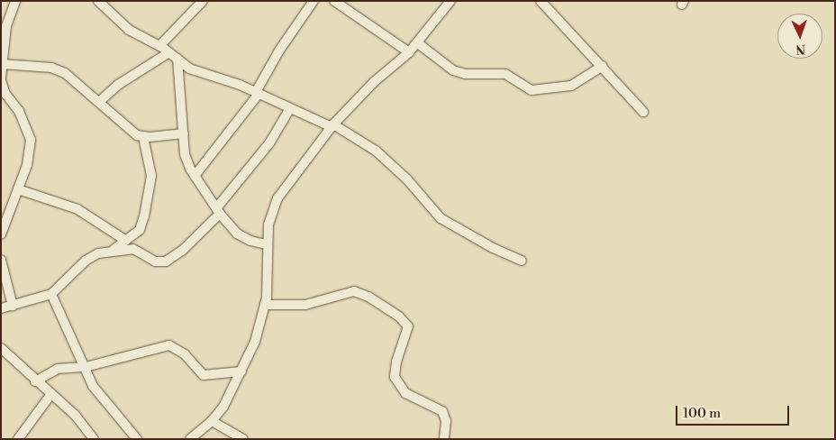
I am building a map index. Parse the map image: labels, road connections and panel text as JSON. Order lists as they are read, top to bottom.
{
  "scale_bar": "100 m",
  "north": "bottom"
}
